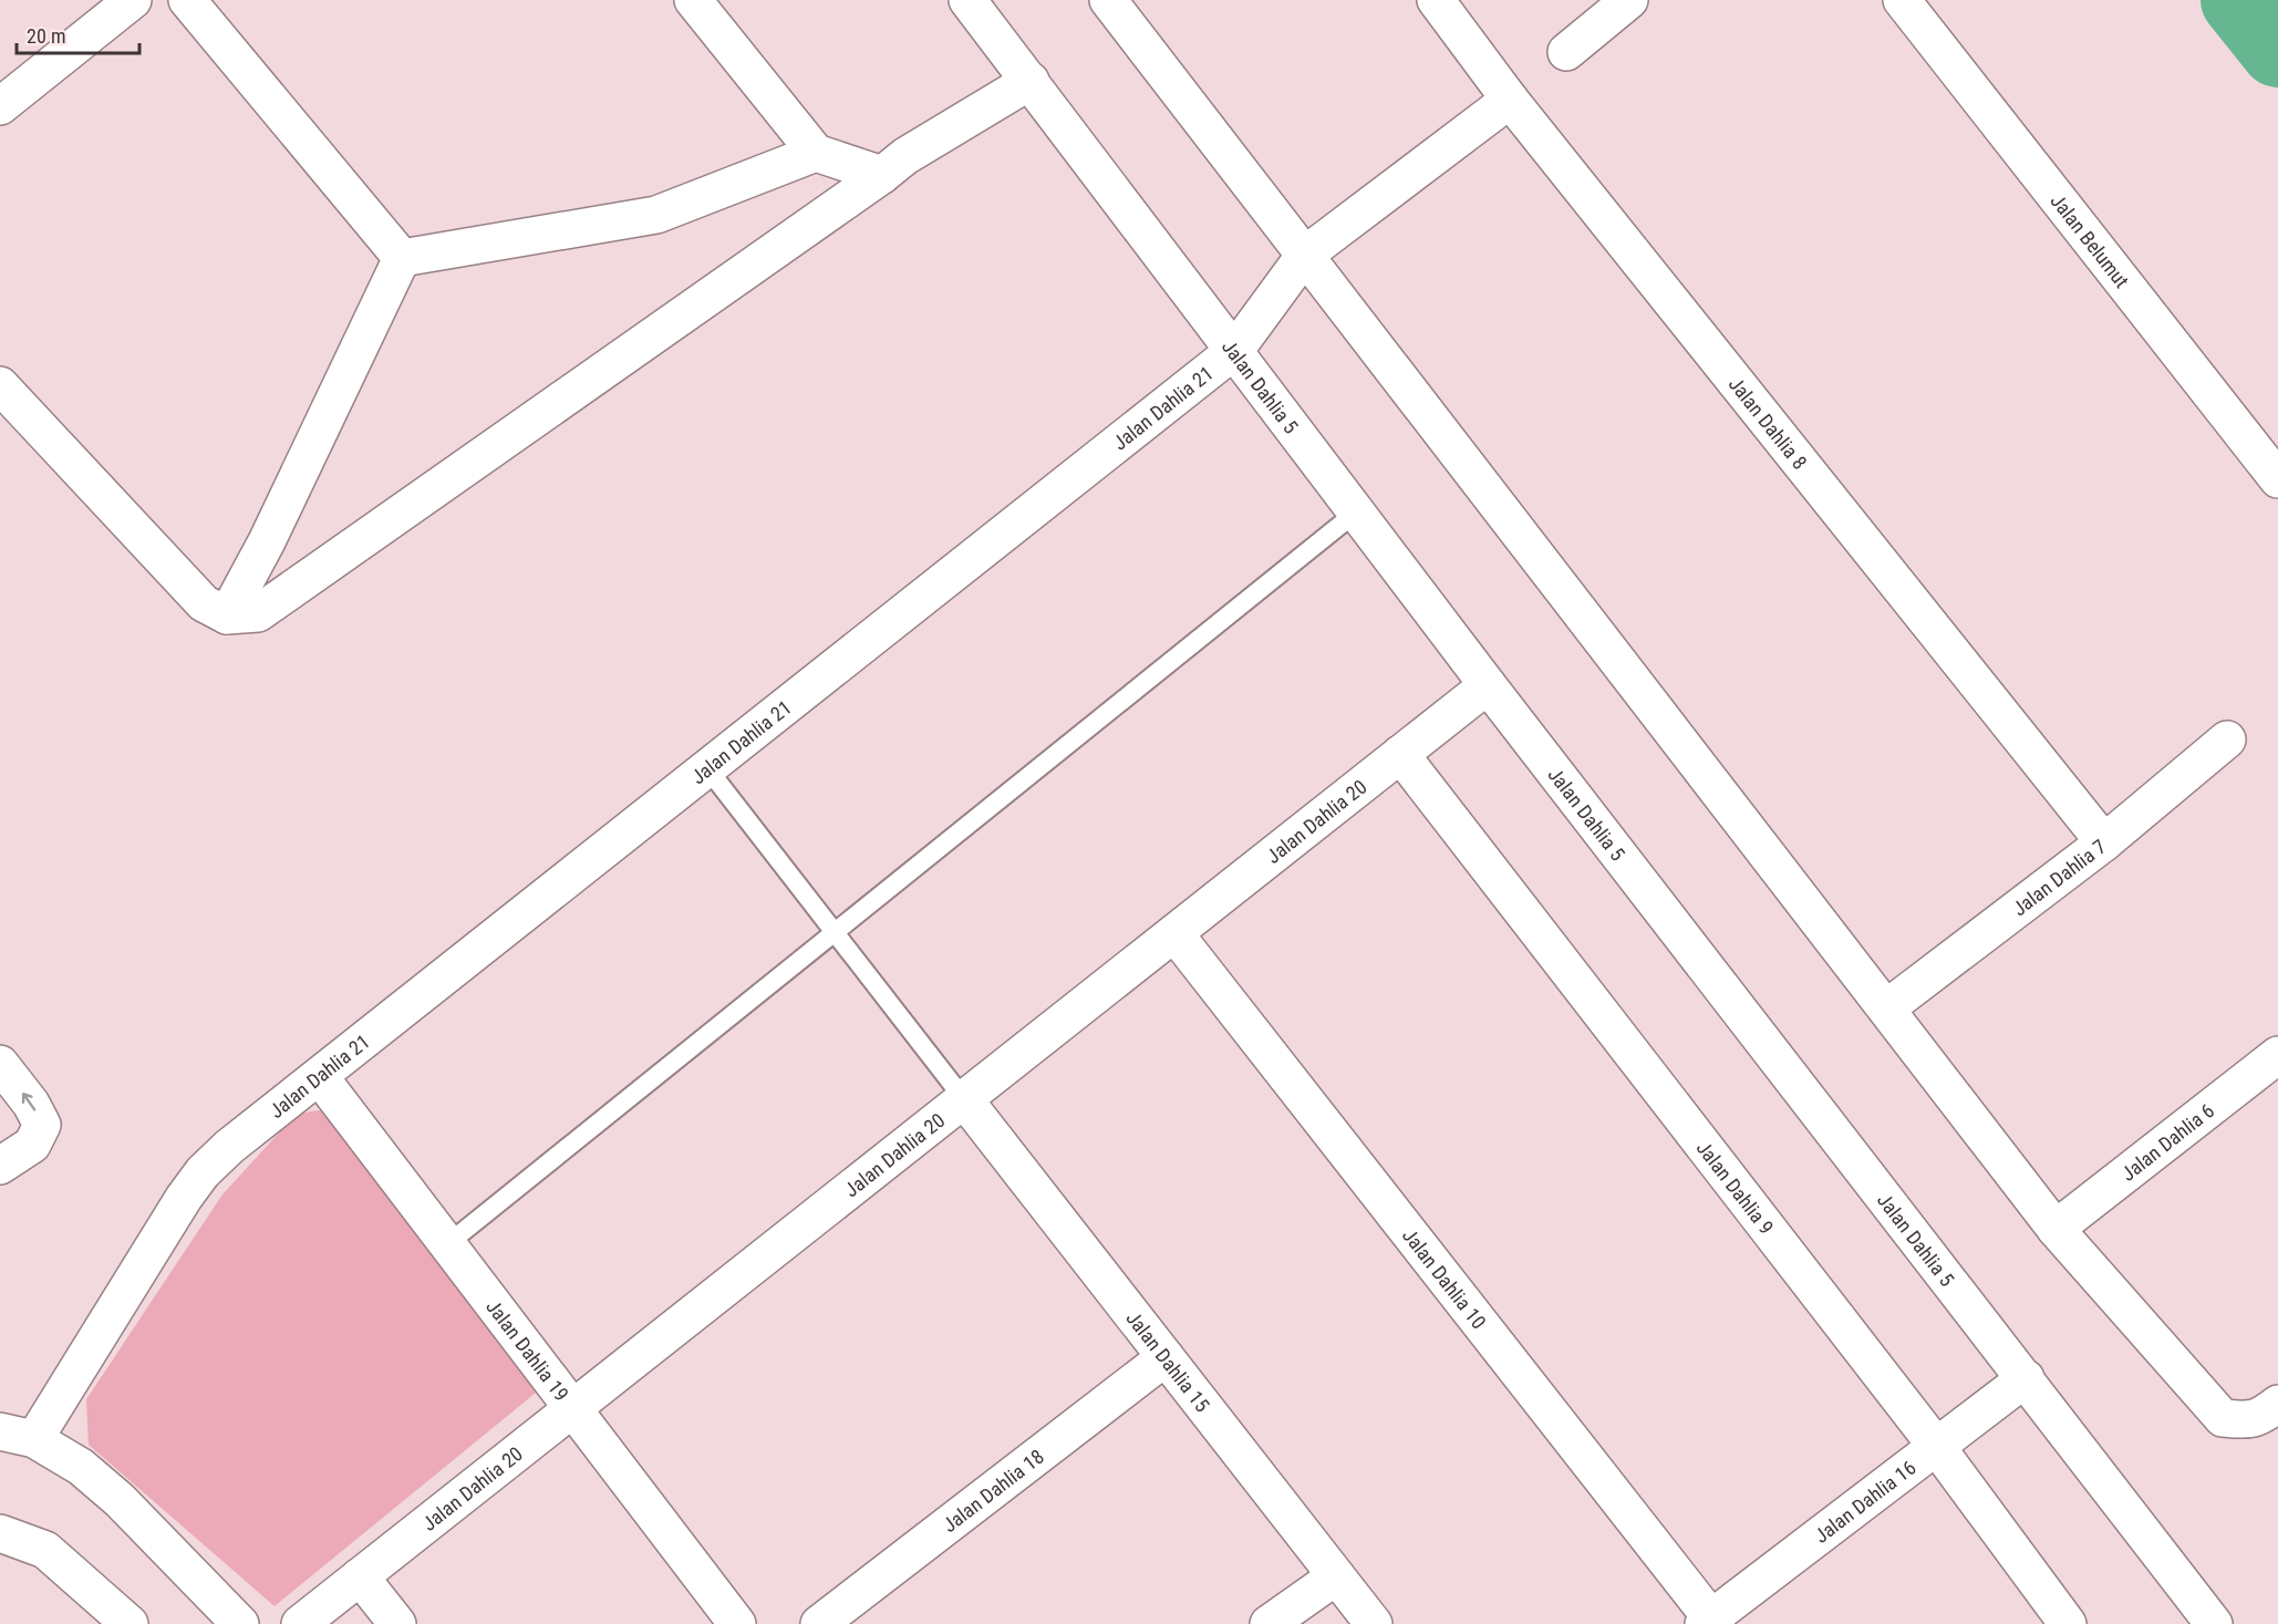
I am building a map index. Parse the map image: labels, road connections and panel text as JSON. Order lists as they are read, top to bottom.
{
  "streets": {
    "street": [
      "Jalan Belumut",
      "Jalan Dahlia 5",
      "Jalan Dahlia 21",
      "Jalan Dahlia 8",
      "Jalan Dahlia 20",
      "Jalan Dahlia 7",
      "Jalan Dahlia 6",
      "Jalan Dahlia 9",
      "Jalan Dahlia 10",
      "Jalan Dahlia 19",
      "Jalan Dahlia 15",
      "Jalan Dahlia 18",
      "Jalan Dahlia 16"
    ]
  },
  "crossings": [
    ["Jalan Dahlia 5", "Jalan Dahlia 21"],
    ["Jalan Dahlia 5", "Jalan Dahlia 20"],
    ["Jalan Dahlia 5", "Jalan Dahlia 16"],
    ["Jalan Dahlia 21", "Jalan Dahlia 8"],
    ["Jalan Dahlia 21", "Jalan Dahlia 19"],
    ["Jalan Dahlia 8", "Jalan Dahlia 7"],
    ["Jalan Dahlia 20", "Jalan Dahlia 9"],
    ["Jalan Dahlia 20", "Jalan Dahlia 10"],
    ["Jalan Dahlia 20", "Jalan Dahlia 19"],
    ["Jalan Dahlia 20", "Jalan Dahlia 15"],
    ["Jalan Dahlia 9", "Jalan Dahlia 16"],
    ["Jalan Dahlia 10", "Jalan Dahlia 16"],
    ["Jalan Dahlia 15", "Jalan Dahlia 18"]
  ],
  "scale_bar": "20 m"
}
